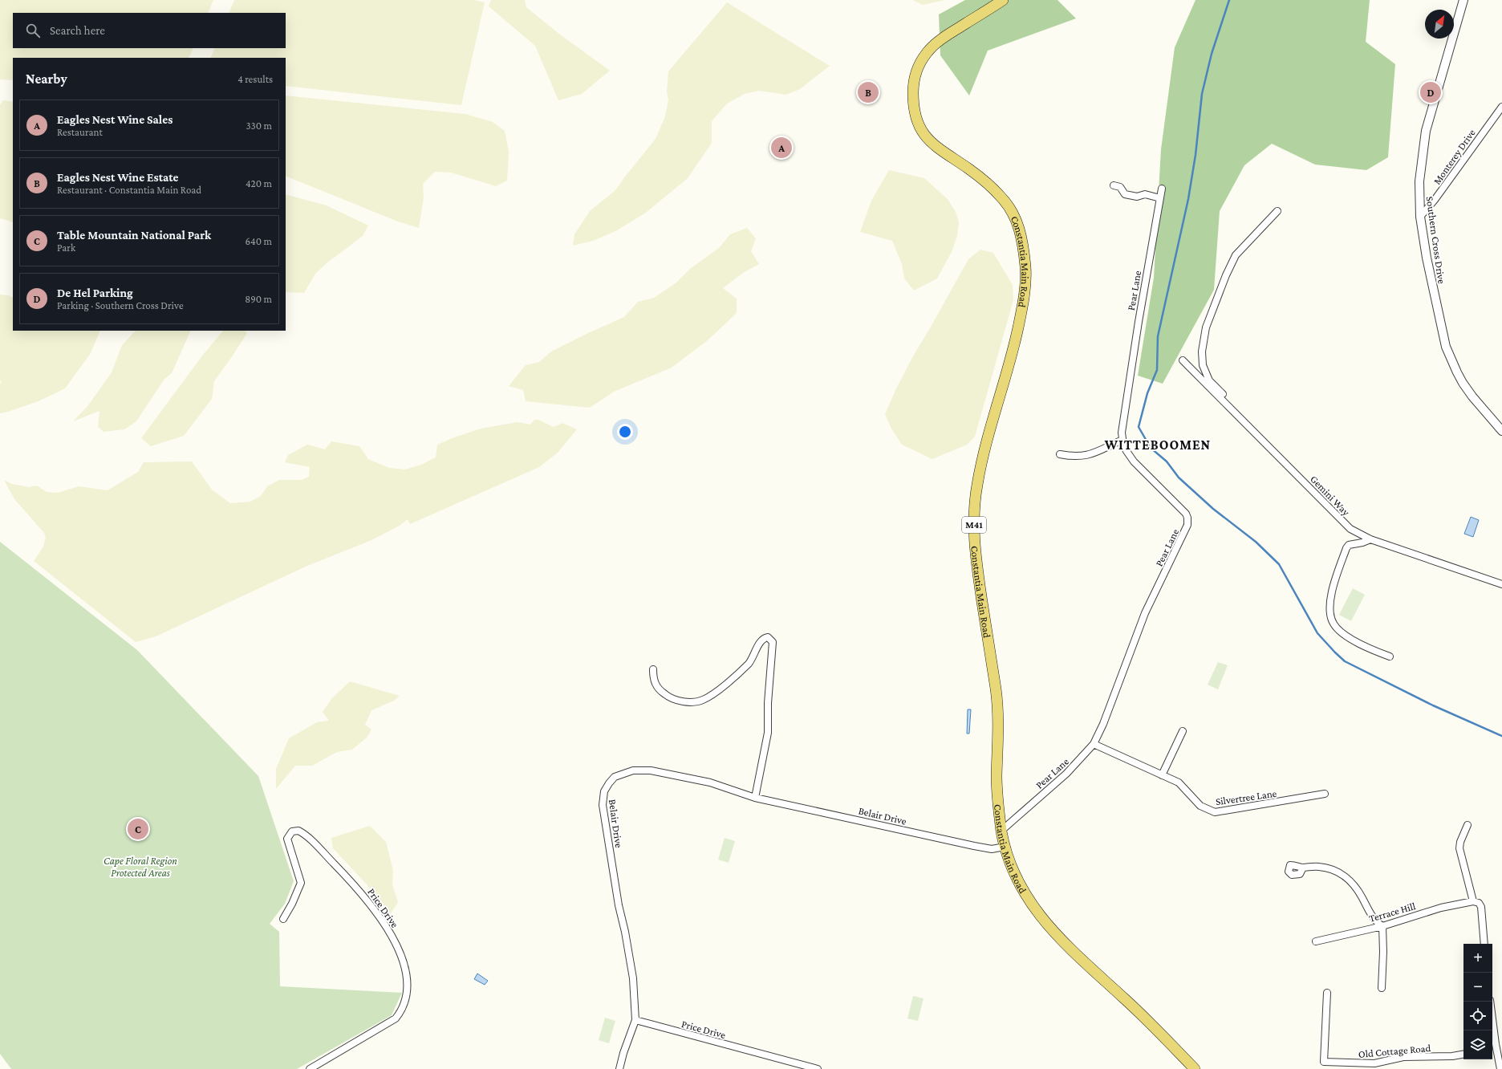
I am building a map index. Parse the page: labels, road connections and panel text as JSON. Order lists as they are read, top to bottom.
{
  "streets": {
    "main road": ["Constantia Main Road", "M41"],
    "street": [
      "Monterey Drive",
      "Southern Cross Drive",
      "Pear Lane",
      "Gemini Way",
      "Silvertree Lane",
      "Belair Drive",
      "Price Drive",
      "Terrace Hill",
      "Old Cottage Road"
    ]
  },
  "crossings": [
    ["Monterey Drive", "Southern Cross Drive"],
    ["Constantia Main Road", "Pear Lane"],
    ["Constantia Main Road", "Belair Drive"],
    ["Pear Lane", "Silvertree Lane"],
    ["Belair Drive", "Price Drive"]
  ],
  "districts": ["WITTEBOOMEN"],
  "parks": ["Cape Floral Region Protected Areas"],
  "north": "top right",
  "page": {
    "search": "Search here",
    "heading": ["Nearby", "4 results"],
    "pins": [
      "B",
      "D",
      "A",
      "C"
    ],
    "list": [
      {
        "mark": "A",
        "name": "Eagles Nest Wine Sales",
        "note": "Restaurant",
        "value": "330 m"
      },
      {
        "mark": "B",
        "name": "Eagles Nest Wine Estate",
        "note": "Restaurant · Constantia Main Road",
        "value": "420 m"
      },
      {
        "mark": "C",
        "name": "Table Mountain National Park",
        "note": "Park",
        "value": "640 m"
      },
      {
        "mark": "D",
        "name": "De Hel Parking",
        "note": "Parking · Southern Cross Drive",
        "value": "890 m"
      }
    ],
    "map_buttons": ["+", "−"]
  }
}
